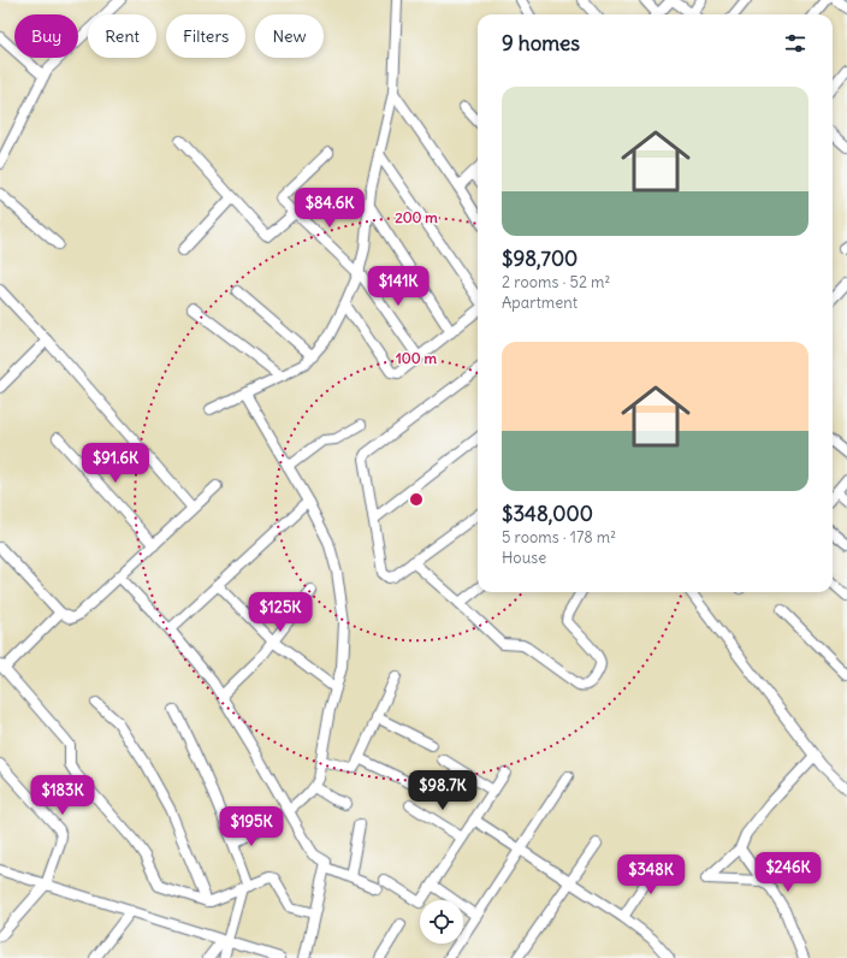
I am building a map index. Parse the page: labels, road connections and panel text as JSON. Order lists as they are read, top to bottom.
{
  "page": {
    "chip": [
      "Buy",
      "Rent",
      "Filters",
      "New"
    ],
    "heading": "9 homes",
    "list": [
      {
        "name": "$98,700",
        "note": "2 rooms · 52 m² · Apartment"
      },
      {
        "name": "$348,000",
        "note": "5 rooms · 178 m² · House"
      }
    ],
    "price": [
      "$84.6K",
      "$141K",
      "$91.6K",
      "$125K",
      "$98.7K",
      "$183K",
      "$195K",
      "$246K",
      "$348K"
    ]
  },
  "rings": ["200 m", "100 m"]
}
